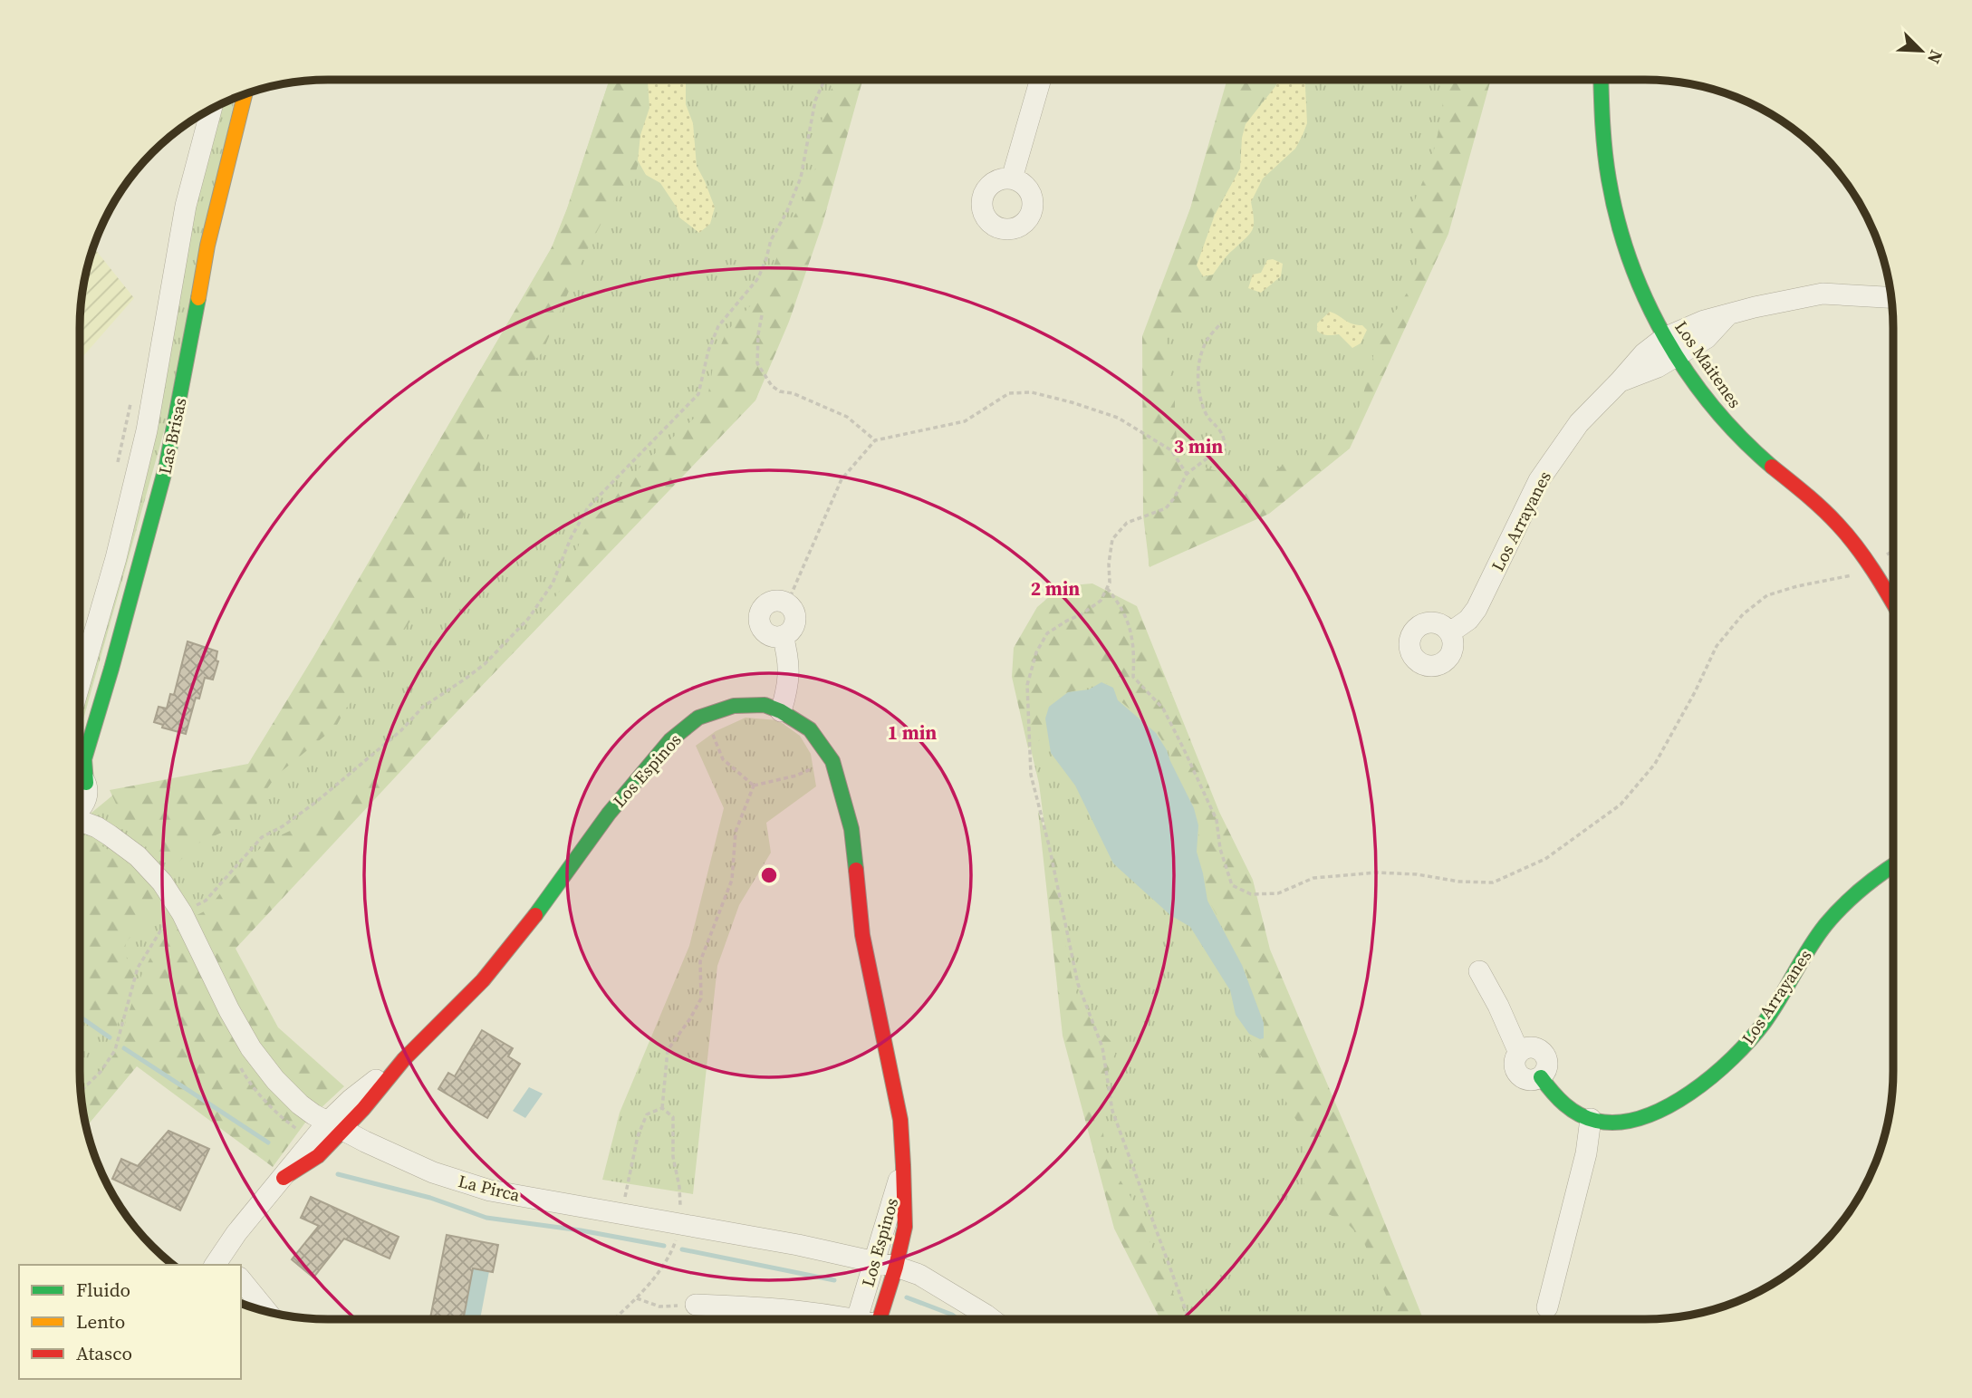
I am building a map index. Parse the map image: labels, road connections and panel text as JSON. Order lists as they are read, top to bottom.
{
  "streets": {
    "street": [
      "Los Maitenes",
      "Las Brisas",
      "Los Arrayanes",
      "Los Espinos",
      "La Pirca"
    ]
  },
  "crossings": [
    ["Los Maitenes", "Los Arrayanes"],
    ["Las Brisas", "La Pirca"],
    ["Los Espinos", "La Pirca"]
  ],
  "legend": ["Fluido", "Lento", "Atasco"],
  "north": "bottom right",
  "rings": ["3 min", "2 min", "1 min"]
}
